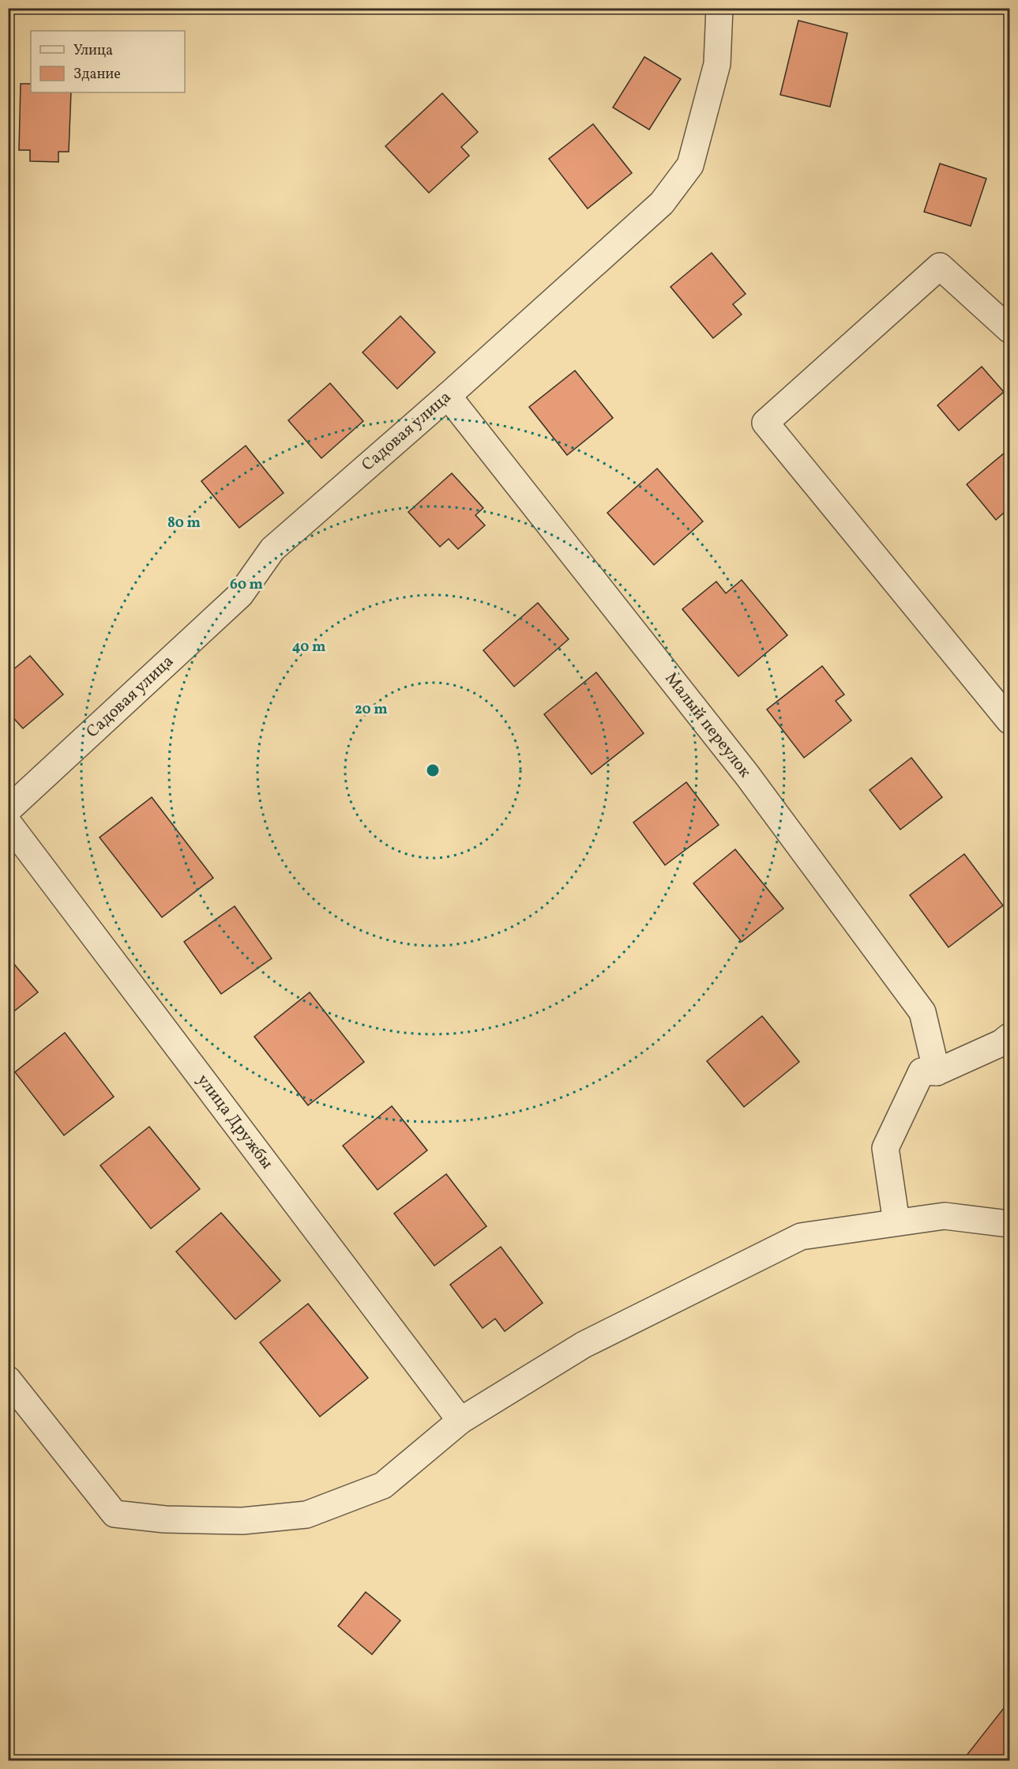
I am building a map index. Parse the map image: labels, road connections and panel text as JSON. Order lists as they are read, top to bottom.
{
  "streets": {
    "street": ["Садовая улица", "Малый переулок", "улица Дружбы"]
  },
  "crossings": [
    ["Садовая улица", "Малый переулок"]
  ],
  "legend": ["Улица", "Здание"],
  "rings": [
    "80 m",
    "60 m",
    "40 m",
    "20 m"
  ]
}
